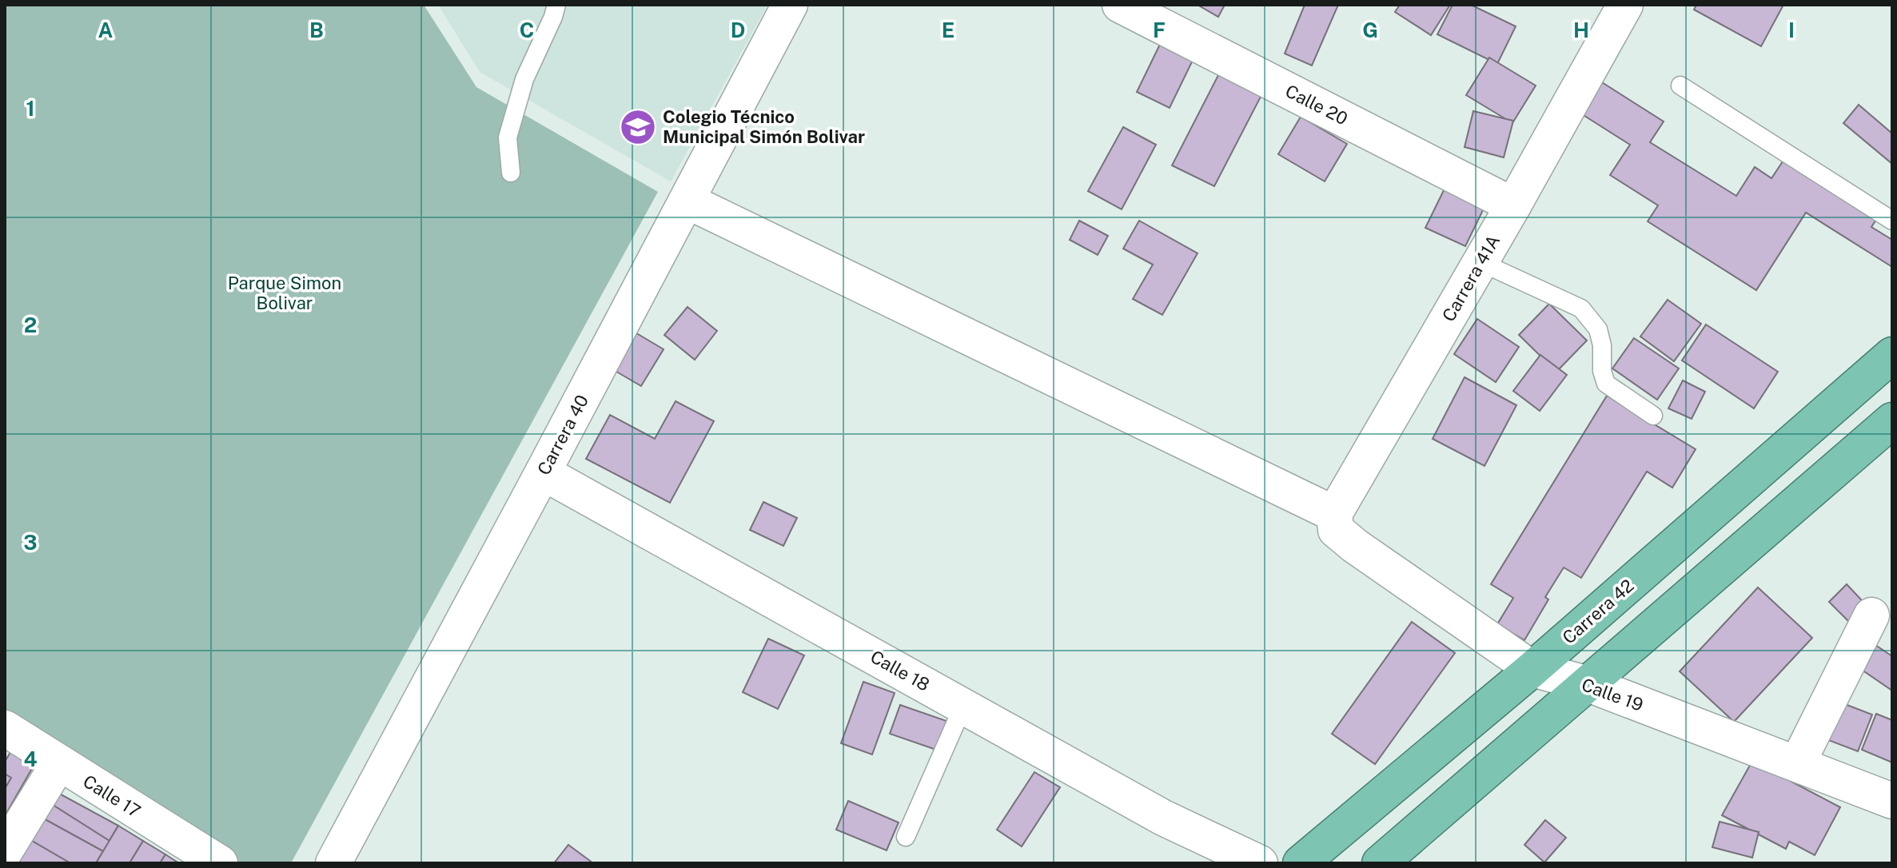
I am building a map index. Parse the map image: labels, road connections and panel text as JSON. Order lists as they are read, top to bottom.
{
  "streets": {
    "highway": ["Carrera 42"],
    "street": [
      "Calle 20",
      "Carrera 41A",
      "Carrera 40",
      "Calle 18",
      "Calle 19",
      "Calle 17"
    ]
  },
  "crossings": [
    ["Calle 20", "Carrera 41A"],
    ["Carrera 41A", "Calle 19"],
    ["Carrera 40", "Calle 18"],
    ["Carrera 42", "Calle 19"]
  ],
  "parks": ["Parque Simon Bolivar"],
  "places": {
    "school or university": ["Colegio Técnico Municipal Simón Bolivar"]
  },
  "grid": {
    "columns": [
      "A",
      "B",
      "C",
      "D",
      "E",
      "F",
      "G",
      "H",
      "I"
    ],
    "rows": [
      "1",
      "2",
      "3",
      "4"
    ]
  }
}
